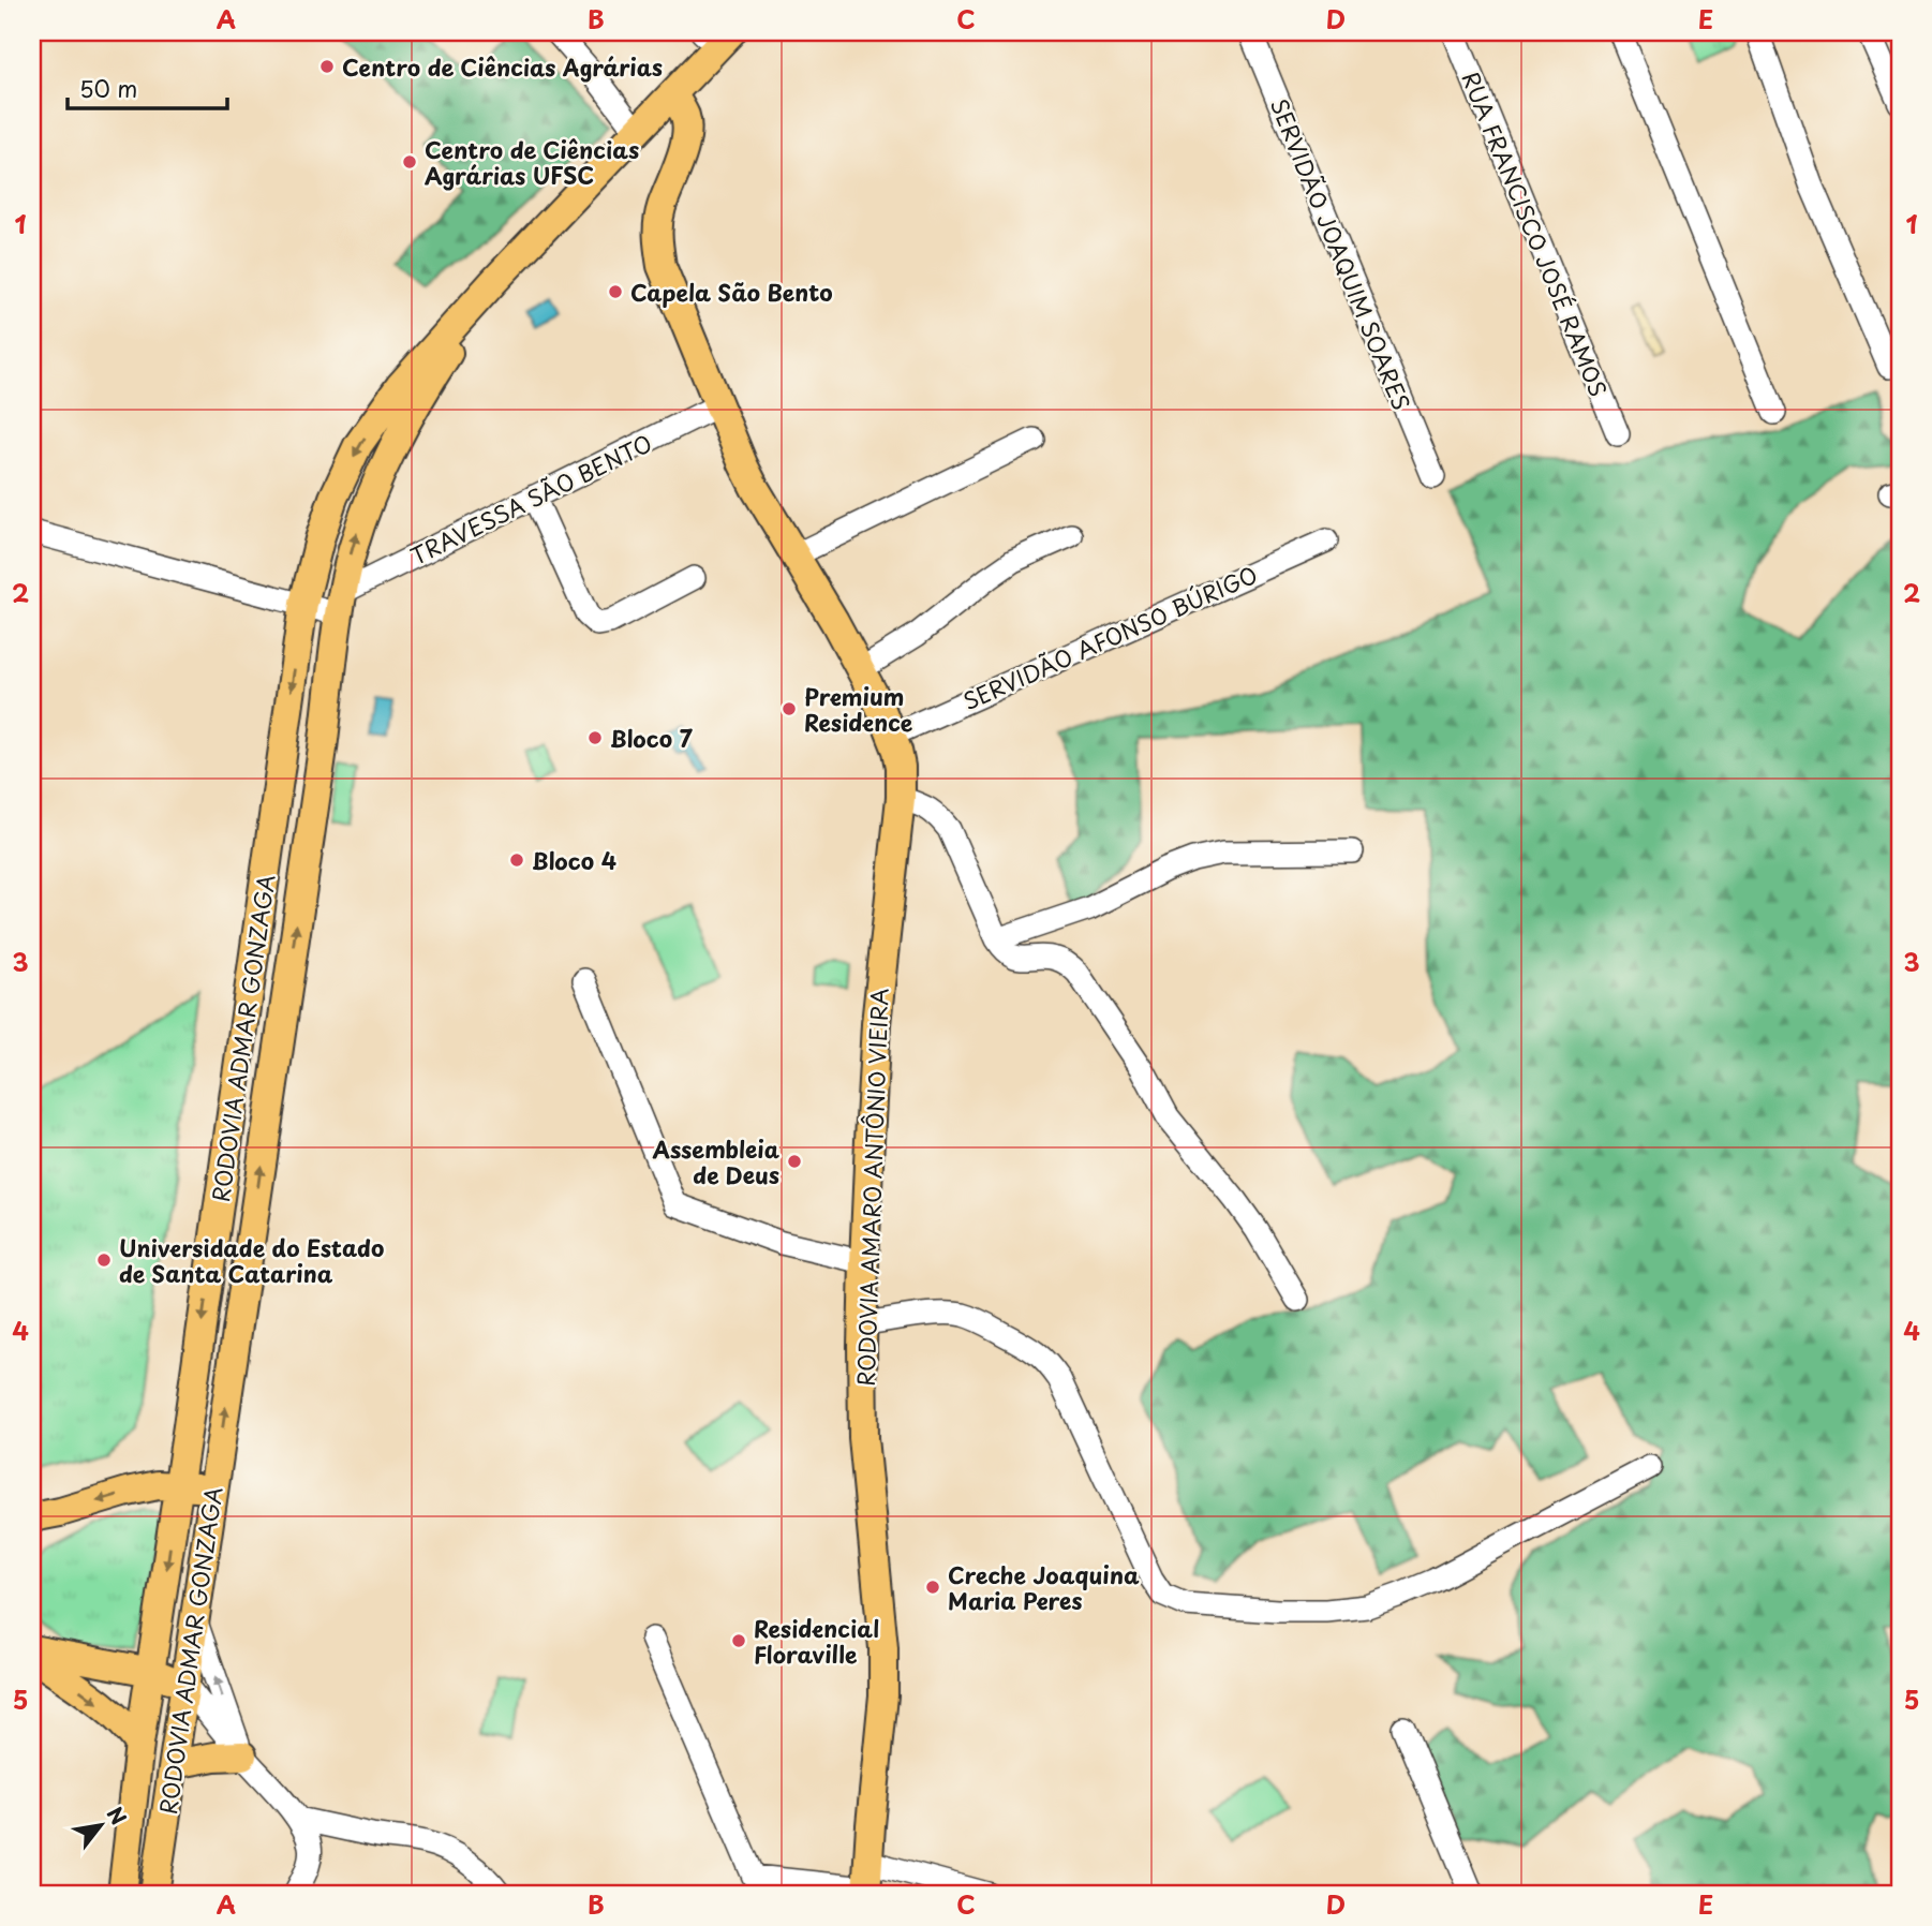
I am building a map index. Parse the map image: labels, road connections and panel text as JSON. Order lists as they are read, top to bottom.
{
  "streets": {
    "main road": ["RODOVIA ADMAR GONZAGA", "RODOVIA AMARO ANTÔNIO VIEIRA"],
    "street": [
      "RUA FRANCISCO JOSÉ RAMOS",
      "SERVIDÃO JOAQUIM SOARES",
      "TRAVESSA SÃO BENTO",
      "SERVIDÃO AFONSO BÚRIGO"
    ]
  },
  "crossings": [
    ["TRAVESSA SÃO BENTO", "RODOVIA ADMAR GONZAGA"],
    ["TRAVESSA SÃO BENTO", "RODOVIA AMARO ANTÔNIO VIEIRA"],
    ["SERVIDÃO AFONSO BÚRIGO", "RODOVIA AMARO ANTÔNIO VIEIRA"],
    ["RODOVIA ADMAR GONZAGA", "RODOVIA AMARO ANTÔNIO VIEIRA"]
  ],
  "places": [
    "Centro de Ciências Agrárias",
    "Centro de Ciências Agrárias UFSC",
    "Capela São Bento",
    "Premium Residence",
    "Bloco 7",
    "Bloco 4",
    "Assembleia de Deus",
    "Universidade do Estado de Santa Catarina",
    "Creche Joaquina Maria Peres",
    "Residencial Floraville"
  ],
  "scale_bar": "50 m",
  "north": "top right",
  "grid": {
    "columns": [
      "A",
      "B",
      "C",
      "D",
      "E"
    ],
    "rows": [
      "1",
      "2",
      "3",
      "4",
      "5"
    ]
  }
}
